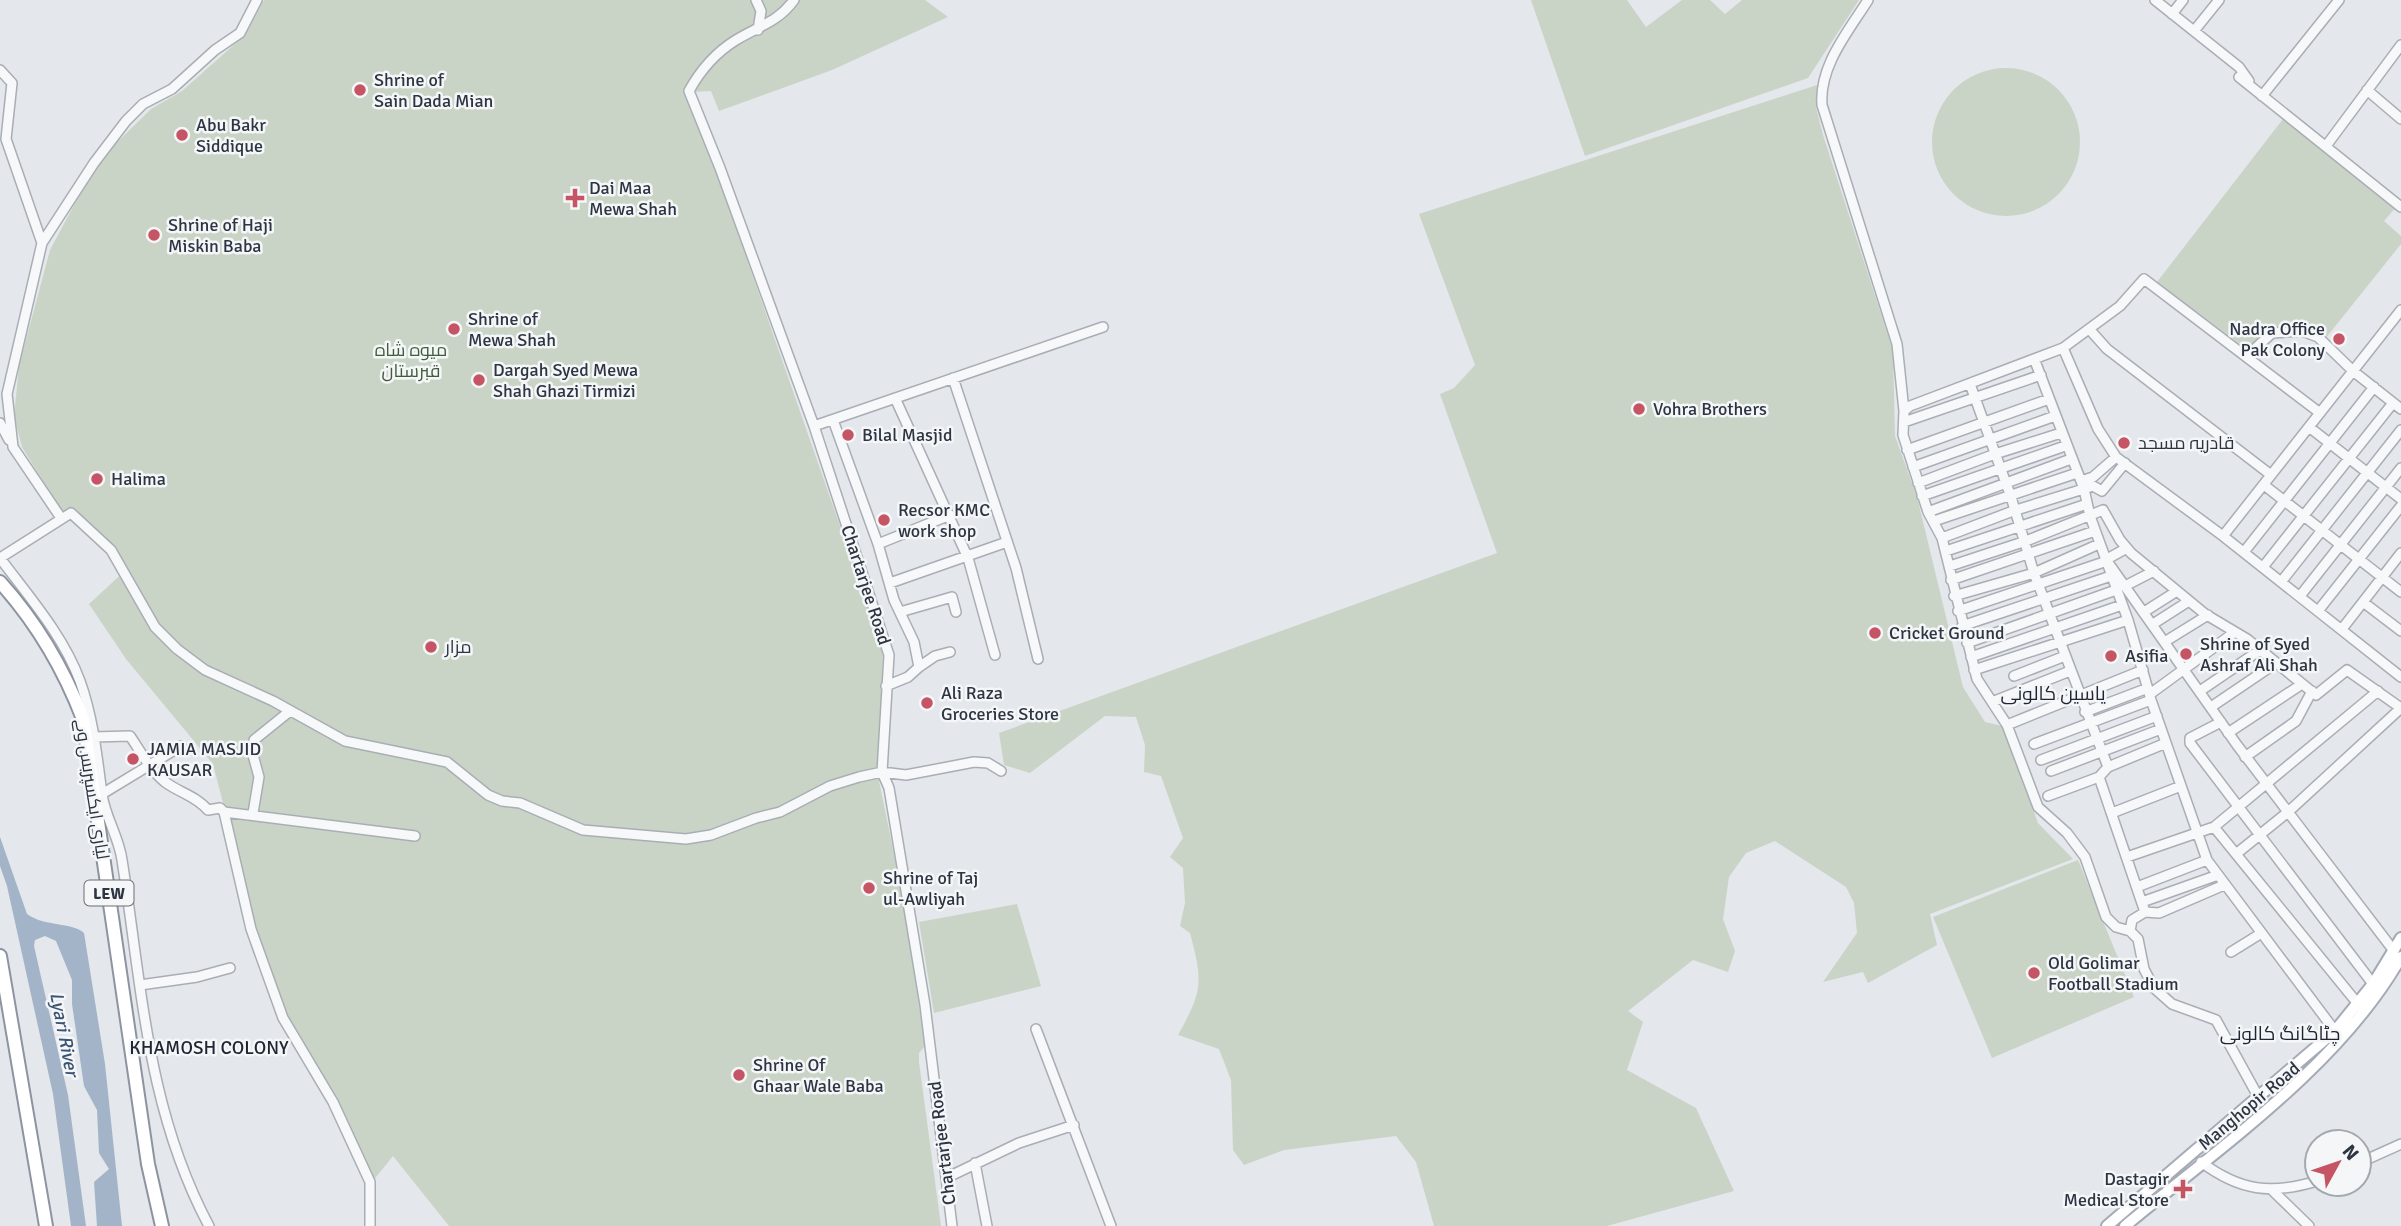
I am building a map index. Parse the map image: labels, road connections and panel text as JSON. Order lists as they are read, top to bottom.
{
  "streets": {
    "highway": ["لیاری ایکسپریس وے", "LEW"],
    "main road": ["Manghopir Road"],
    "street": ["Chartarjee Road"]
  },
  "districts": ["یاسین کالونی", "چٹاگانگ کالونی", "KHAMOSH COLONY"],
  "water": ["Lyari River"],
  "parks": ["میوہ شاہ قبرستان"],
  "places": {
    "other": [
      "Shrine of Sain Dada Mian",
      "Abu Bakr Siddique",
      "Shrine of Haji Miskin Baba",
      "Shrine of Mewa Shah",
      "Nadra Office Pak Colony",
      "Dargah Syed Mewa Shah Ghazi Tirmizi",
      "Vohra Brothers",
      "Bilal Masjid",
      "قادریہ مسجد",
      "Halima",
      "Recsor KMC work shop",
      "Cricket Ground",
      "مزار",
      "Shrine of Syed Ashraf Ali Shah",
      "Asifia",
      "Ali Raza Groceries Store",
      "JAMIA MASJID KAUSAR",
      "Shrine of Taj ul-Awliyah",
      "Old Golimar Football Stadium",
      "Shrine Of Ghaar Wale Baba"
    ],
    "health": ["Dai Maa Mewa Shah", "Dastagir Medical Store"]
  },
  "north": "top right"
}
